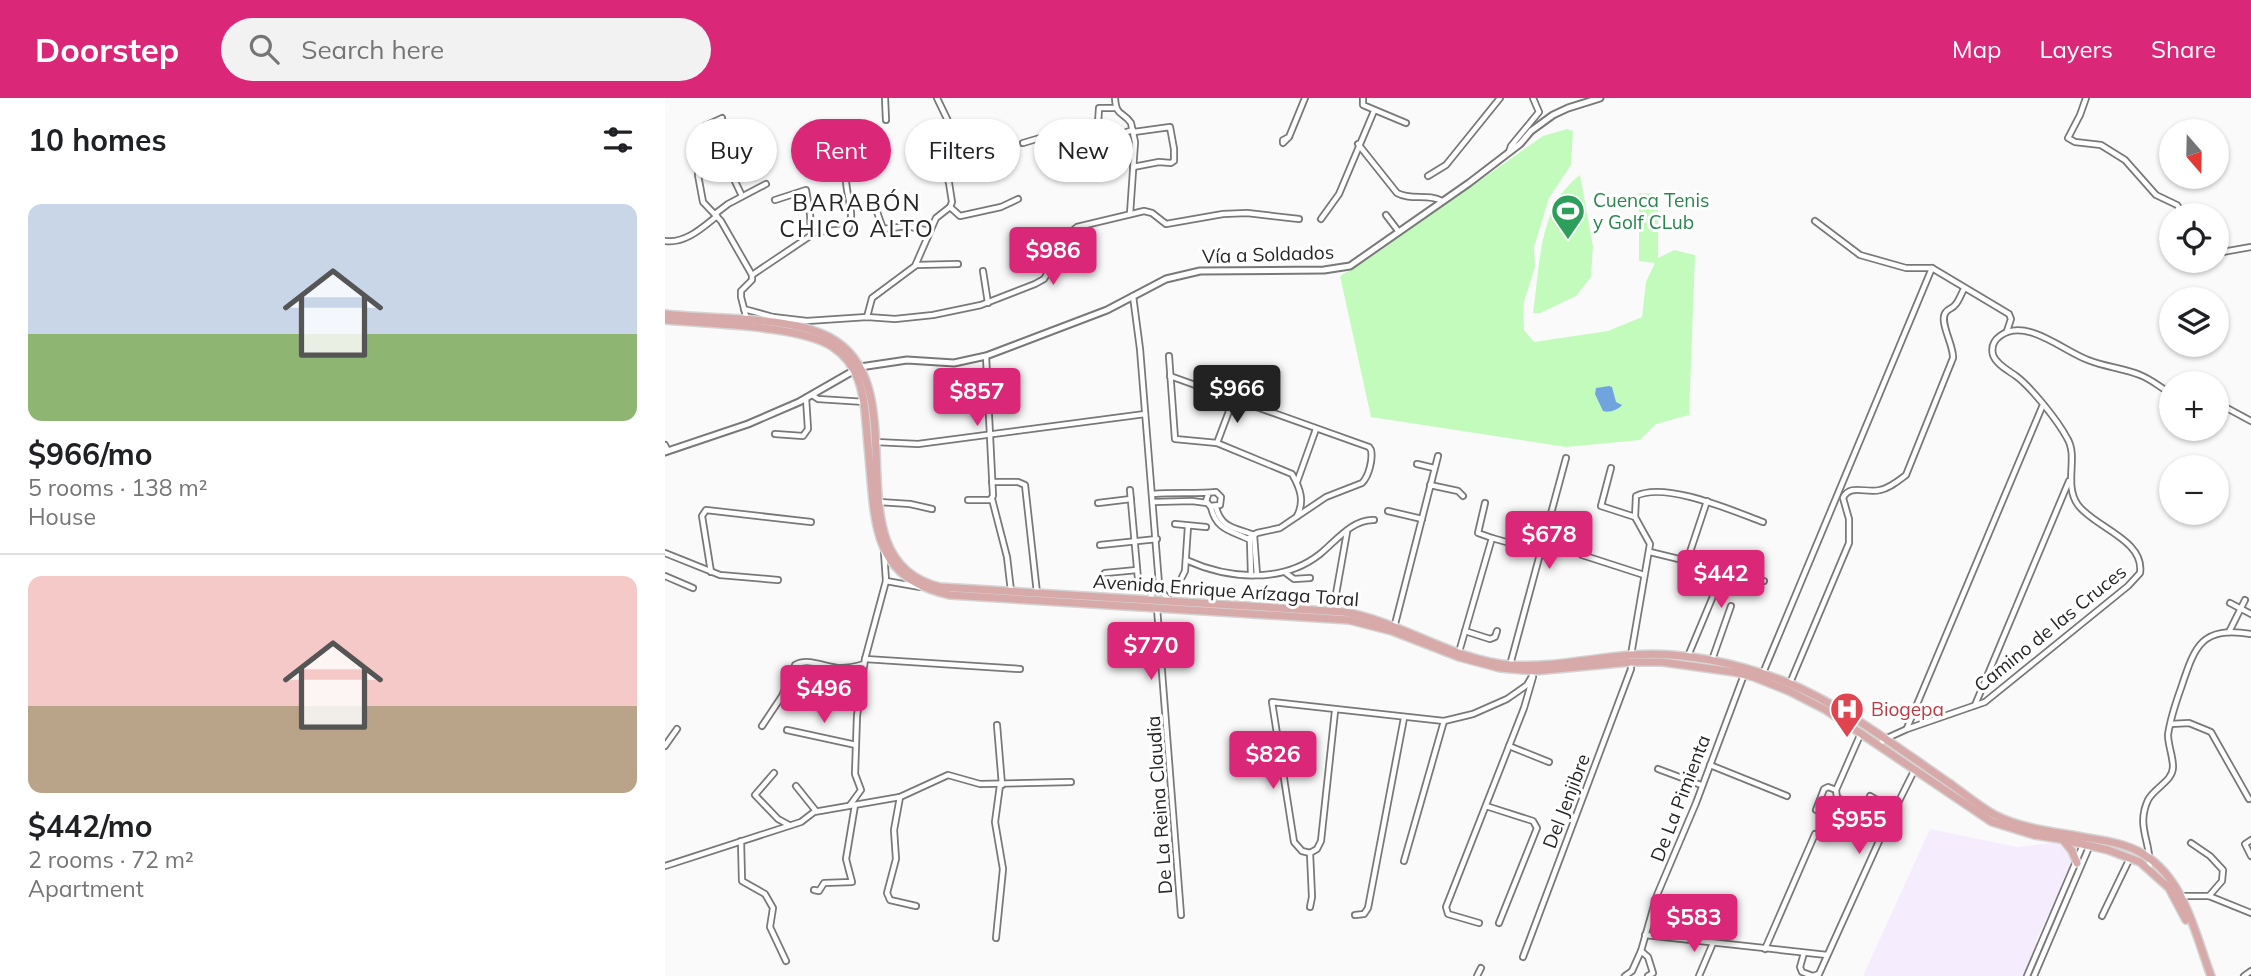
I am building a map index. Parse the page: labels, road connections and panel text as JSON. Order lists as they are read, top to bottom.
{
  "streets": {
    "main road": ["Avenida Enrique Arízaga Toral"],
    "street": [
      "Vía a Soldados",
      "Camino de las Cruces",
      "De La Pimienta",
      "Del Jenjibre",
      "De La Reina Claudia"
    ]
  },
  "crossings": [
    ["Vía a Soldados", "Avenida Enrique Arízaga Toral"],
    ["Avenida Enrique Arízaga Toral", "Camino de las Cruces"],
    ["Avenida Enrique Arízaga Toral", "De La Pimienta"],
    ["Avenida Enrique Arízaga Toral", "Del Jenjibre"],
    ["Avenida Enrique Arízaga Toral", "De La Reina Claudia"]
  ],
  "districts": ["BARABÓN CHICO ALTO"],
  "places": {
    "sports": ["Cuenca Tenis y Golf CLub"],
    "hospital": ["Biogepa"]
  },
  "north": "bottom",
  "page": {
    "header": "Doorstep",
    "search": "Search here",
    "nav": ["Map", "Layers", "Share"],
    "heading": "10 homes",
    "map_buttons": ["+", "−"],
    "chip": [
      "Buy",
      "Rent",
      "Filters",
      "New"
    ],
    "list": [
      {
        "name": "$966/mo",
        "note": "5 rooms · 138 m² · House"
      },
      {
        "name": "$442/mo",
        "note": "2 rooms · 72 m² · Apartment"
      }
    ],
    "price": [
      "$986",
      "$966",
      "$857",
      "$678",
      "$442",
      "$770",
      "$496",
      "$826",
      "$955",
      "$583"
    ]
  }
}
